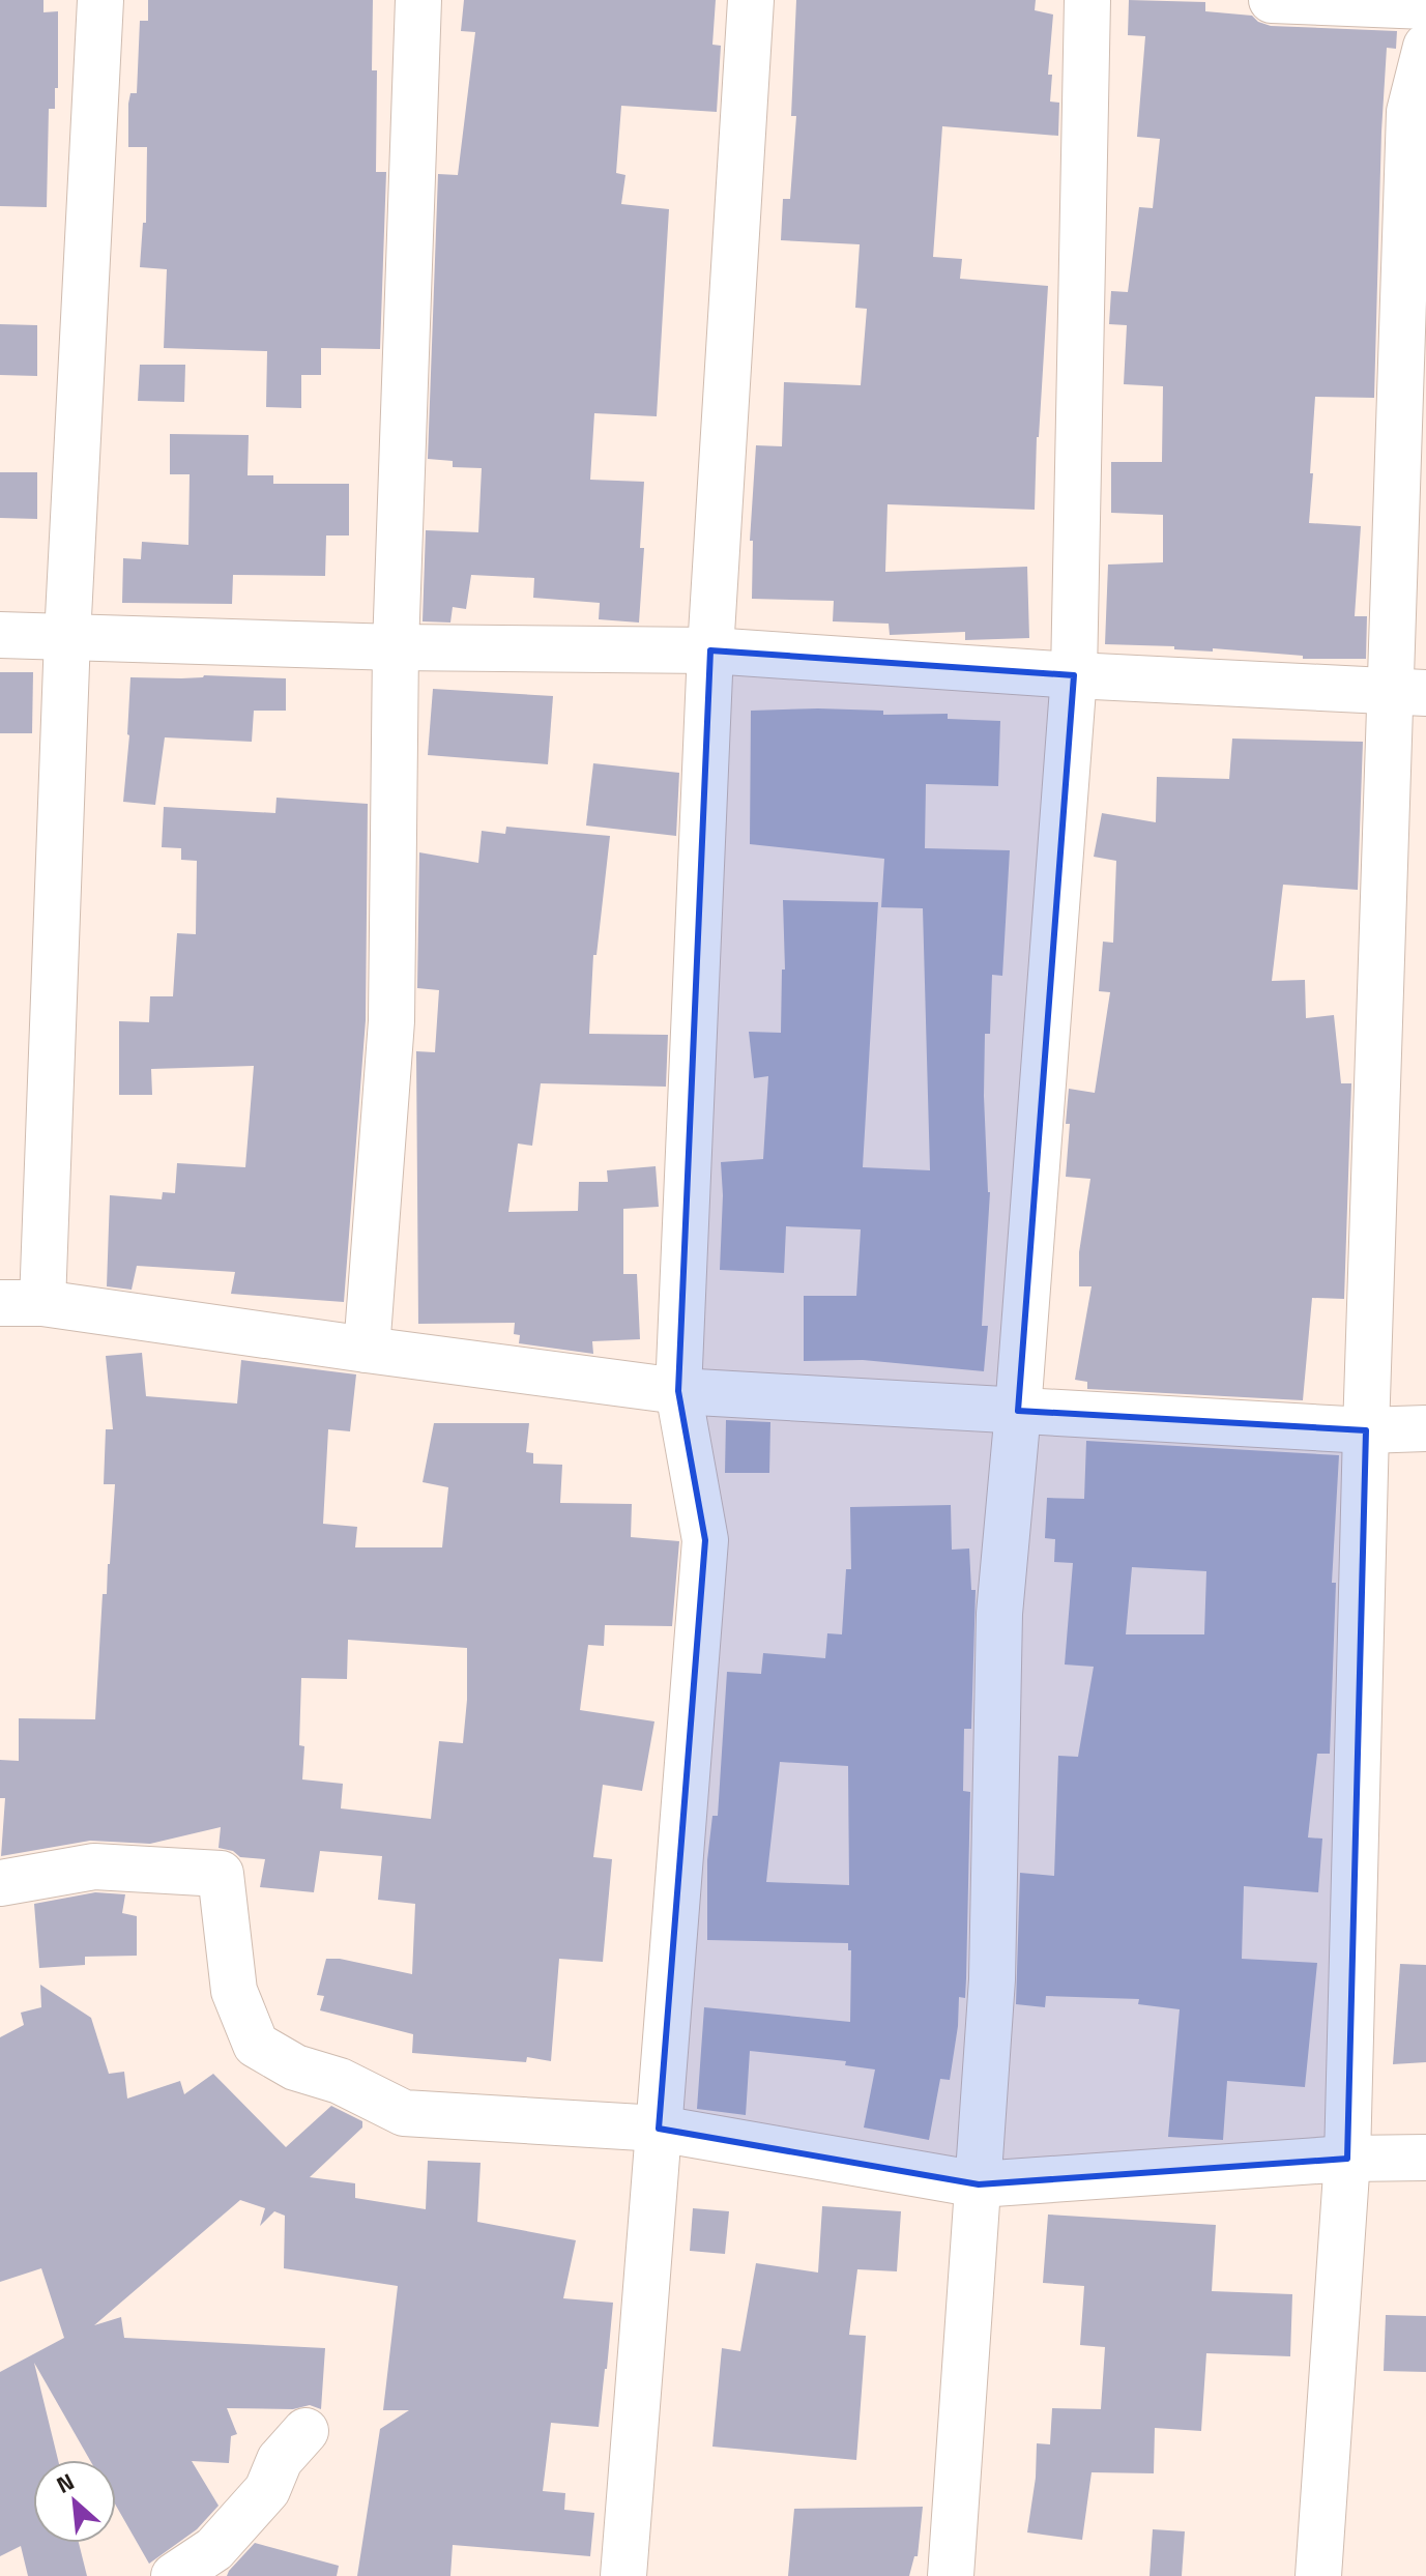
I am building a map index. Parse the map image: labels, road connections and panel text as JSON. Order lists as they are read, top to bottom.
{
  "north": "top left"
}
